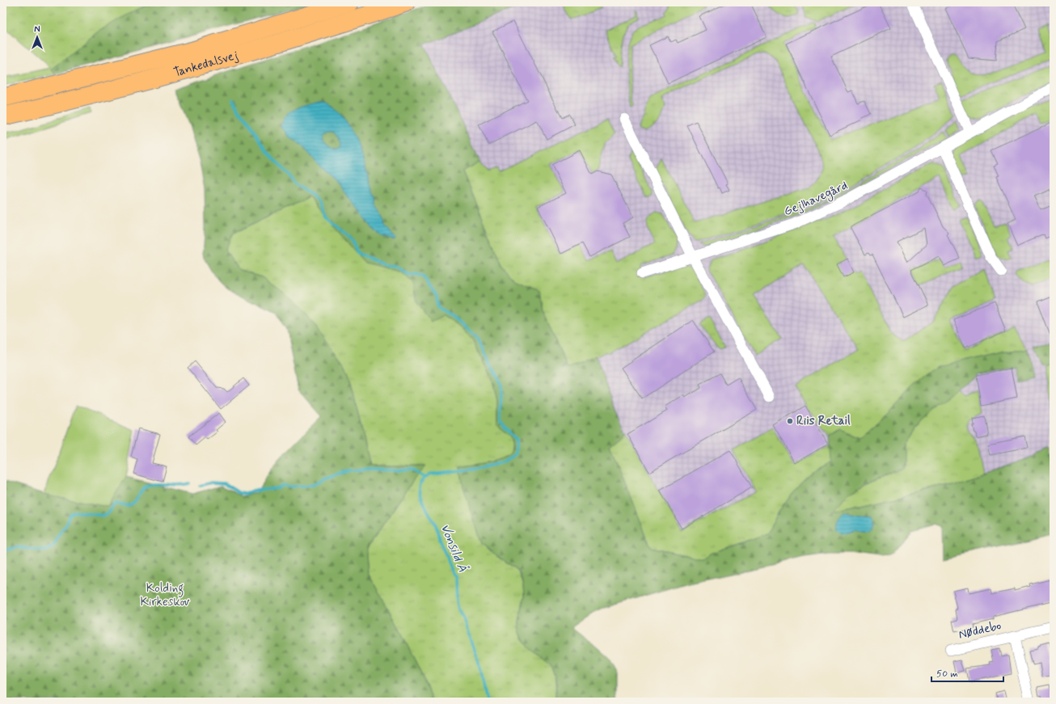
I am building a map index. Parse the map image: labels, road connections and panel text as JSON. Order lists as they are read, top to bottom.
{
  "streets": {
    "highway": ["Tankedalsvej"],
    "street": ["Gejlhavegård", "Nøddebo"]
  },
  "water": ["Vonsild Å"],
  "parks": ["Kolding Kirkeskov"],
  "places": ["Riis Retail"],
  "scale_bar": "50 m",
  "north": "top"
}
